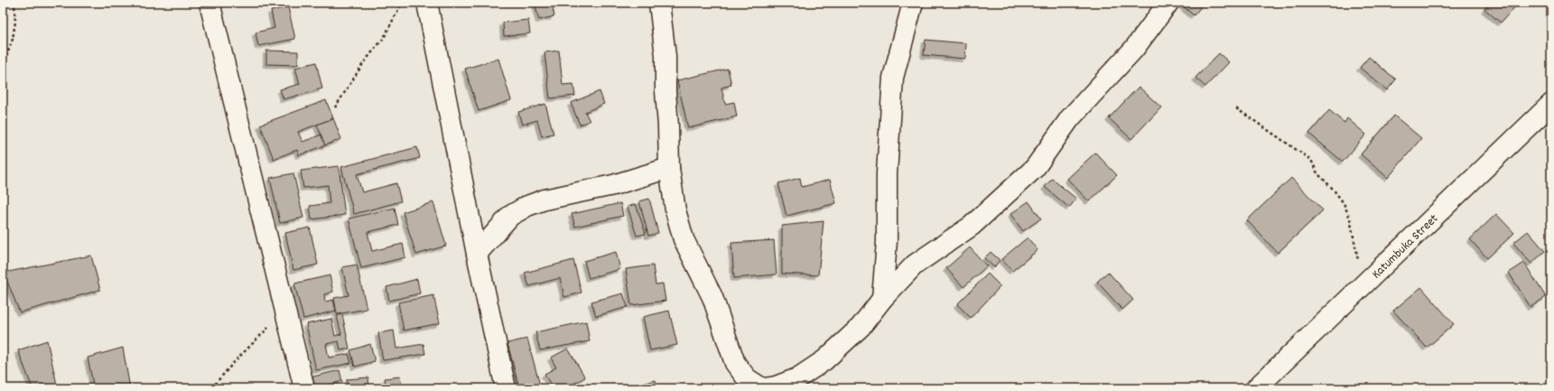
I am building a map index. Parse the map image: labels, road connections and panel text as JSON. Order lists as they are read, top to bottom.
{
  "streets": {
    "street": ["Katumbuka Street"]
  }
}
